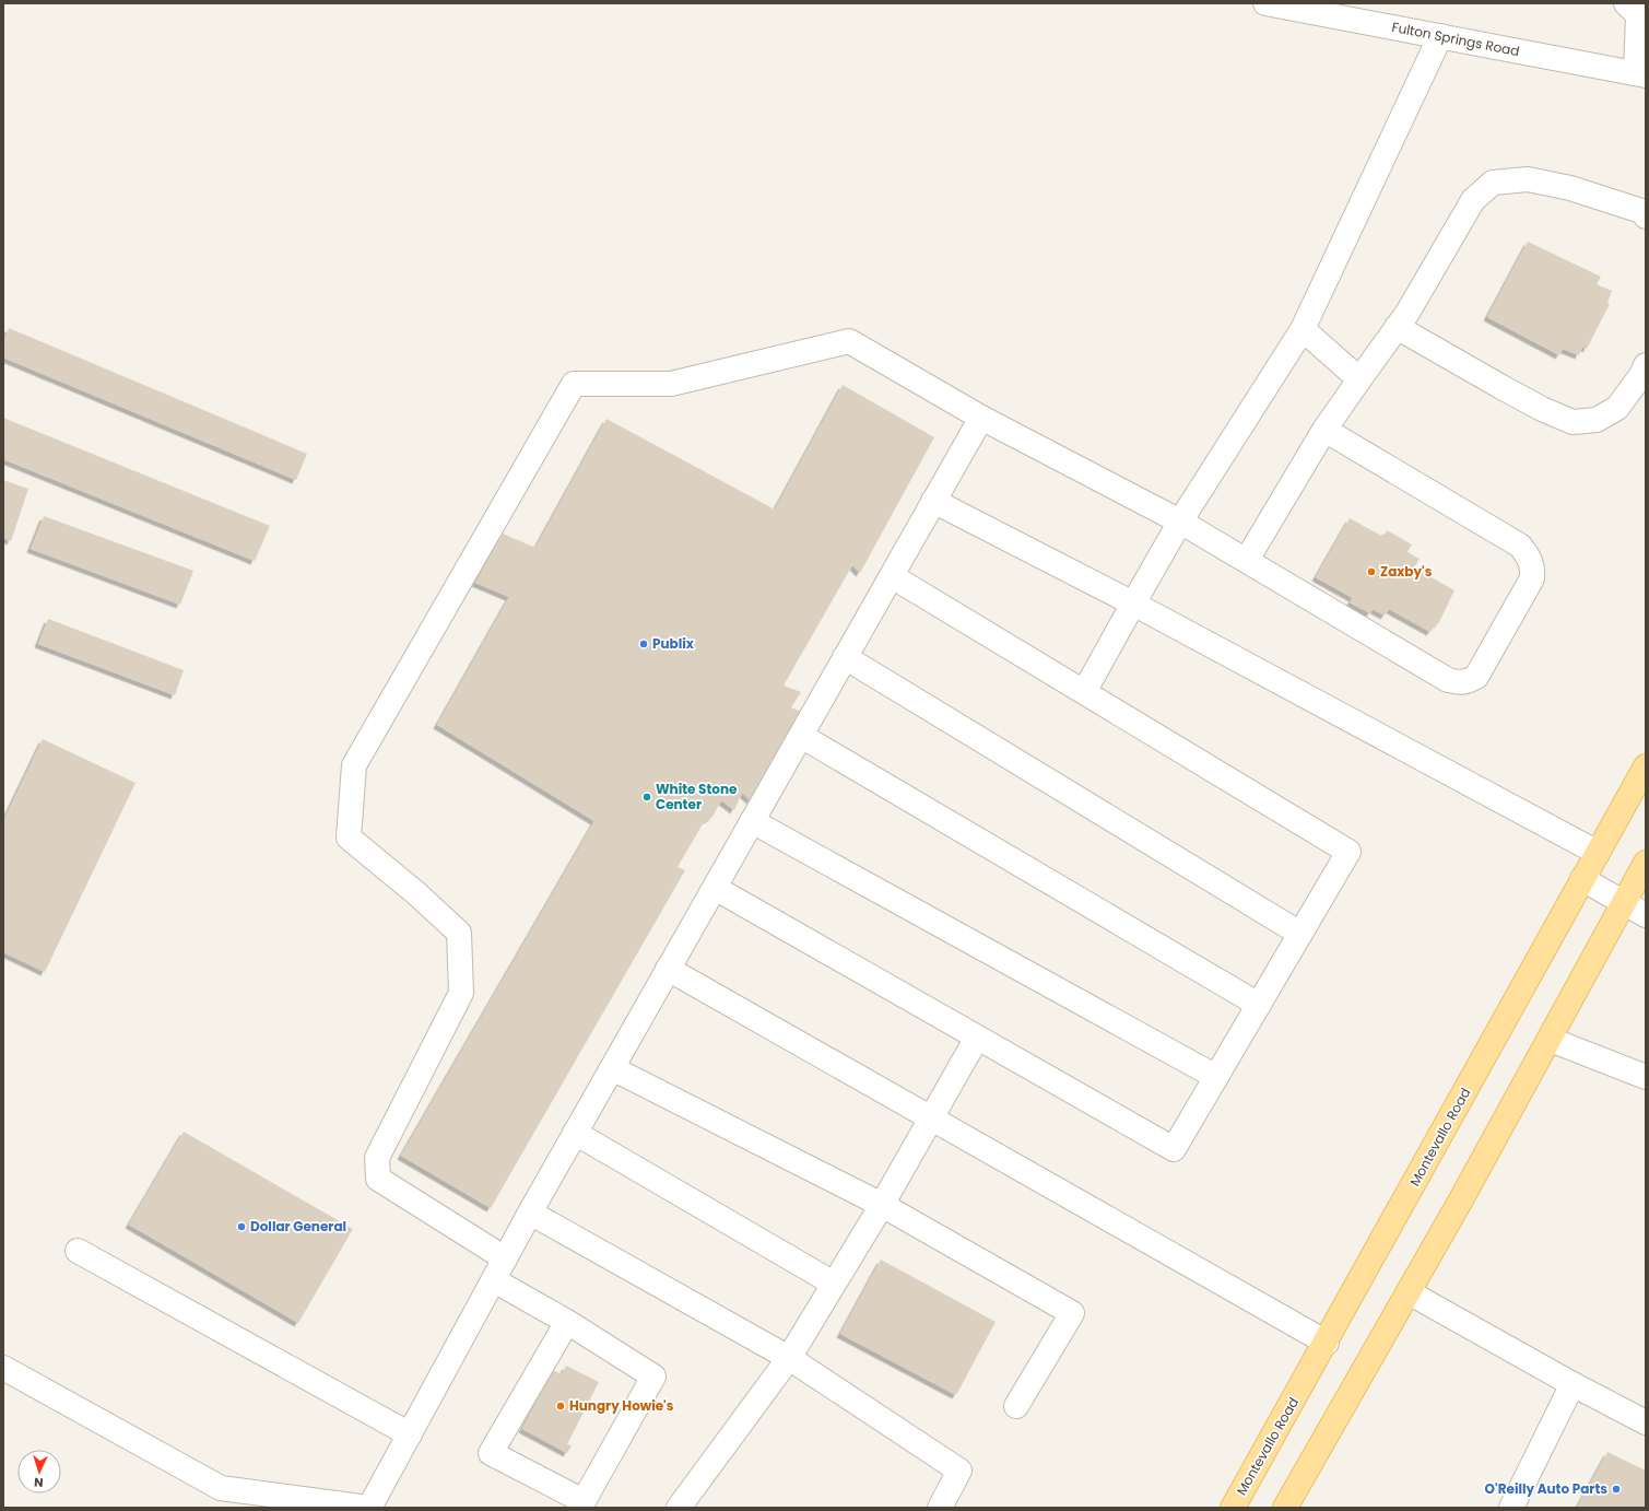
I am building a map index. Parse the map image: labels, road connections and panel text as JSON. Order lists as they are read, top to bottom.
{
  "streets": {
    "main road": ["Montevallo Road"],
    "street": ["Fulton Springs Road"]
  },
  "places": [
    "Zaxby's",
    "Publix",
    "White Stone Center",
    "Dollar General",
    "Hungry Howie's",
    "O'Reilly Auto Parts"
  ],
  "north": "bottom"
}
